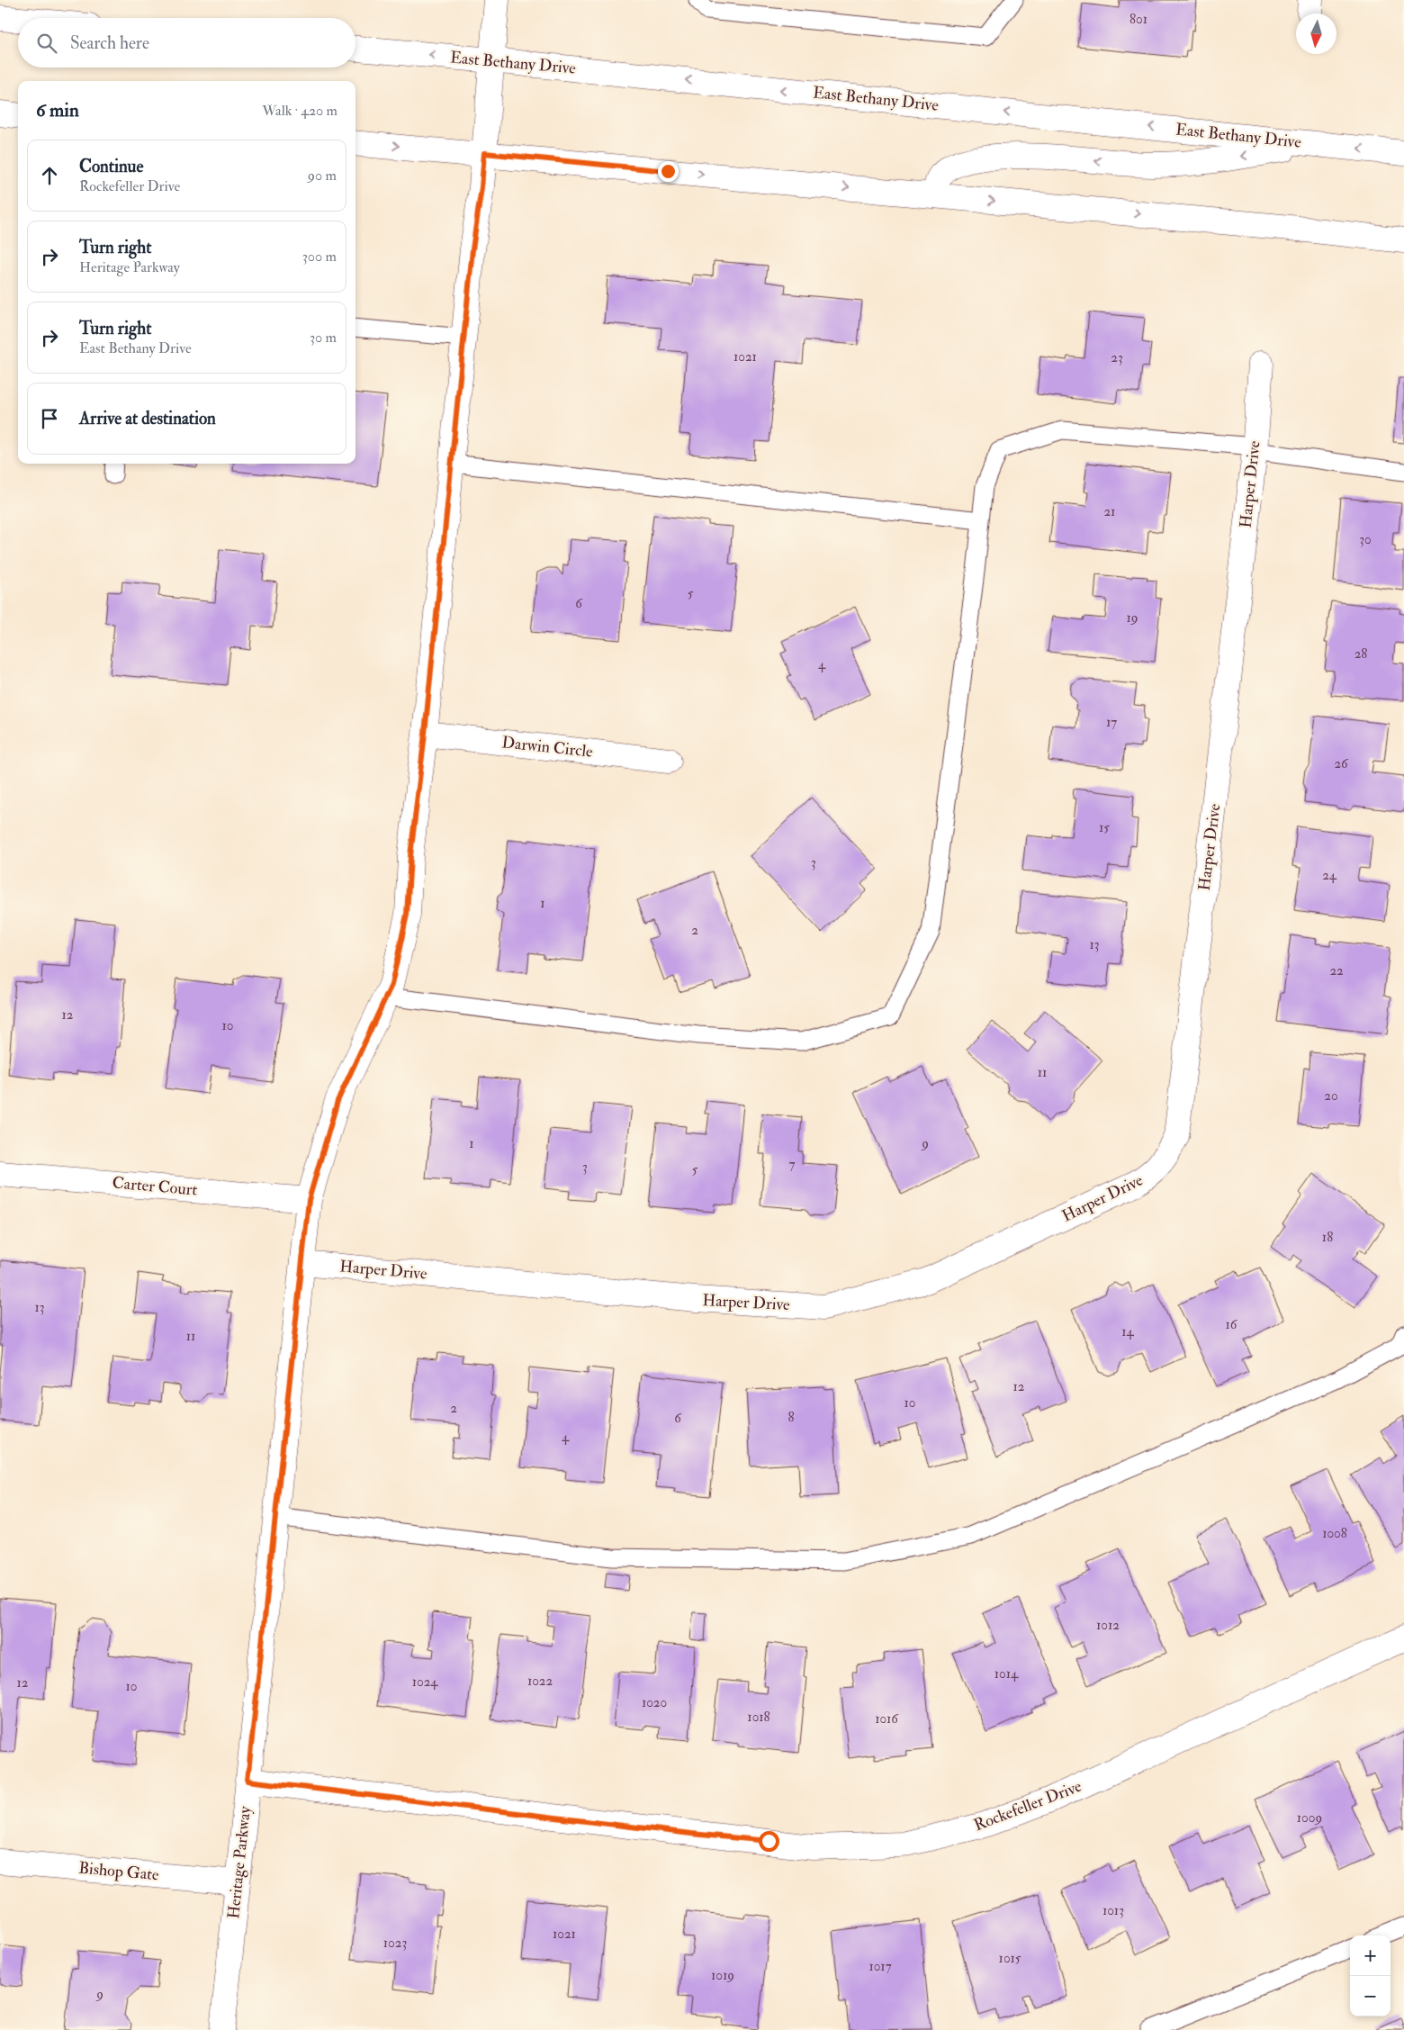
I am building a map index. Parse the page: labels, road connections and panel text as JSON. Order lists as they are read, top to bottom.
{
  "streets": {
    "street": [
      "East Bethany Drive",
      "Harper Drive",
      "Darwin Circle",
      "Carter Court",
      "Rockefeller Drive",
      "Heritage Parkway",
      "Bishop Gate"
    ]
  },
  "crossings": [
    ["East Bethany Drive", "Heritage Parkway"],
    ["Harper Drive", "Heritage Parkway"],
    ["Darwin Circle", "Heritage Parkway"],
    ["Carter Court", "Heritage Parkway"],
    ["Rockefeller Drive", "Heritage Parkway"],
    ["Heritage Parkway", "Bishop Gate"]
  ],
  "house_numbers": [
    "801",
    "1021",
    "23",
    "21",
    "30",
    "5",
    "6",
    "19",
    "28",
    "4",
    "17",
    "26",
    "15",
    "3",
    "24",
    "1",
    "2",
    "13",
    "22",
    "12",
    "10",
    "11",
    "20",
    "1",
    "9",
    "7",
    "3",
    "5",
    "18",
    "13",
    "16",
    "14",
    "11",
    "12",
    "10",
    "2",
    "8",
    "6",
    "4",
    "1008",
    "1012",
    "1014",
    "1022",
    "1024",
    "12",
    "10",
    "1020",
    "1018",
    "1016",
    "1009",
    "1013",
    "1021",
    "1023",
    "1015",
    "1017",
    "1019",
    "9"
  ],
  "north": "bottom",
  "page": {
    "search": "Search here",
    "heading": ["6 min", "Walk · 420 m"],
    "list": [
      ["Continue", "Rockefeller Drive", "90 m"],
      ["Turn right", "Heritage Parkway", "300 m"],
      ["Turn right", "East Bethany Drive", "30 m"],
      "Arrive at destination"
    ],
    "map_buttons": ["+", "−"]
  }
}
